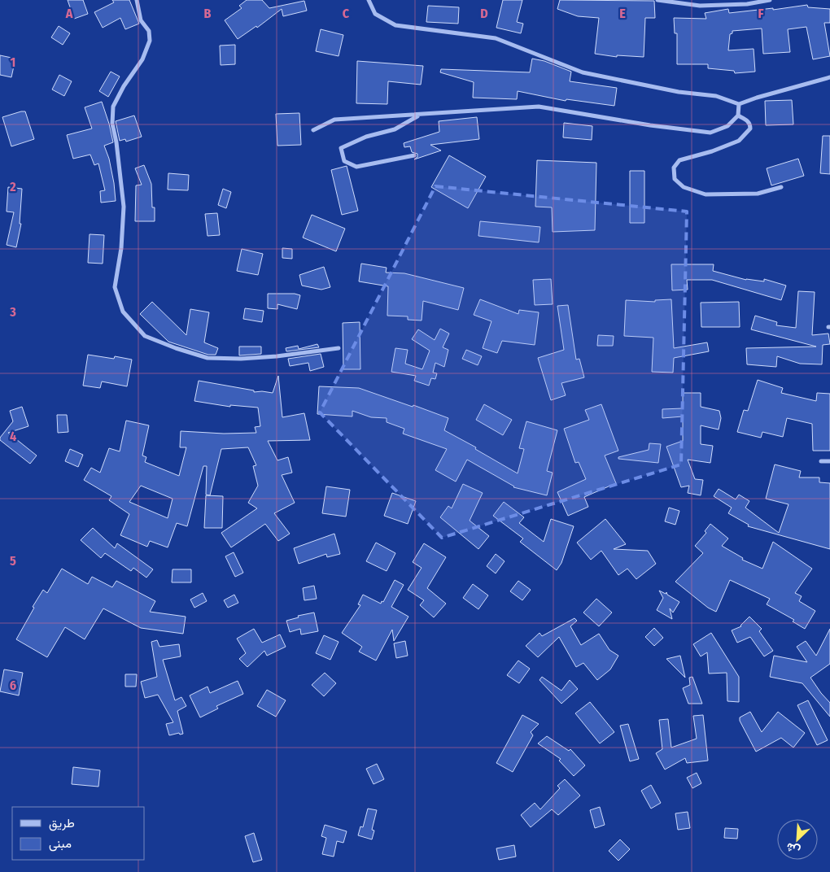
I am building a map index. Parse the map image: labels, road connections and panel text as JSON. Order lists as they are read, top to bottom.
{
  "legend": ["طريق", "مبنى"],
  "north": "bottom left",
  "grid": {
    "columns": [
      "A",
      "B",
      "C",
      "D",
      "E",
      "F"
    ],
    "rows": [
      "1",
      "2",
      "3",
      "4",
      "5",
      "6"
    ]
  }
}
